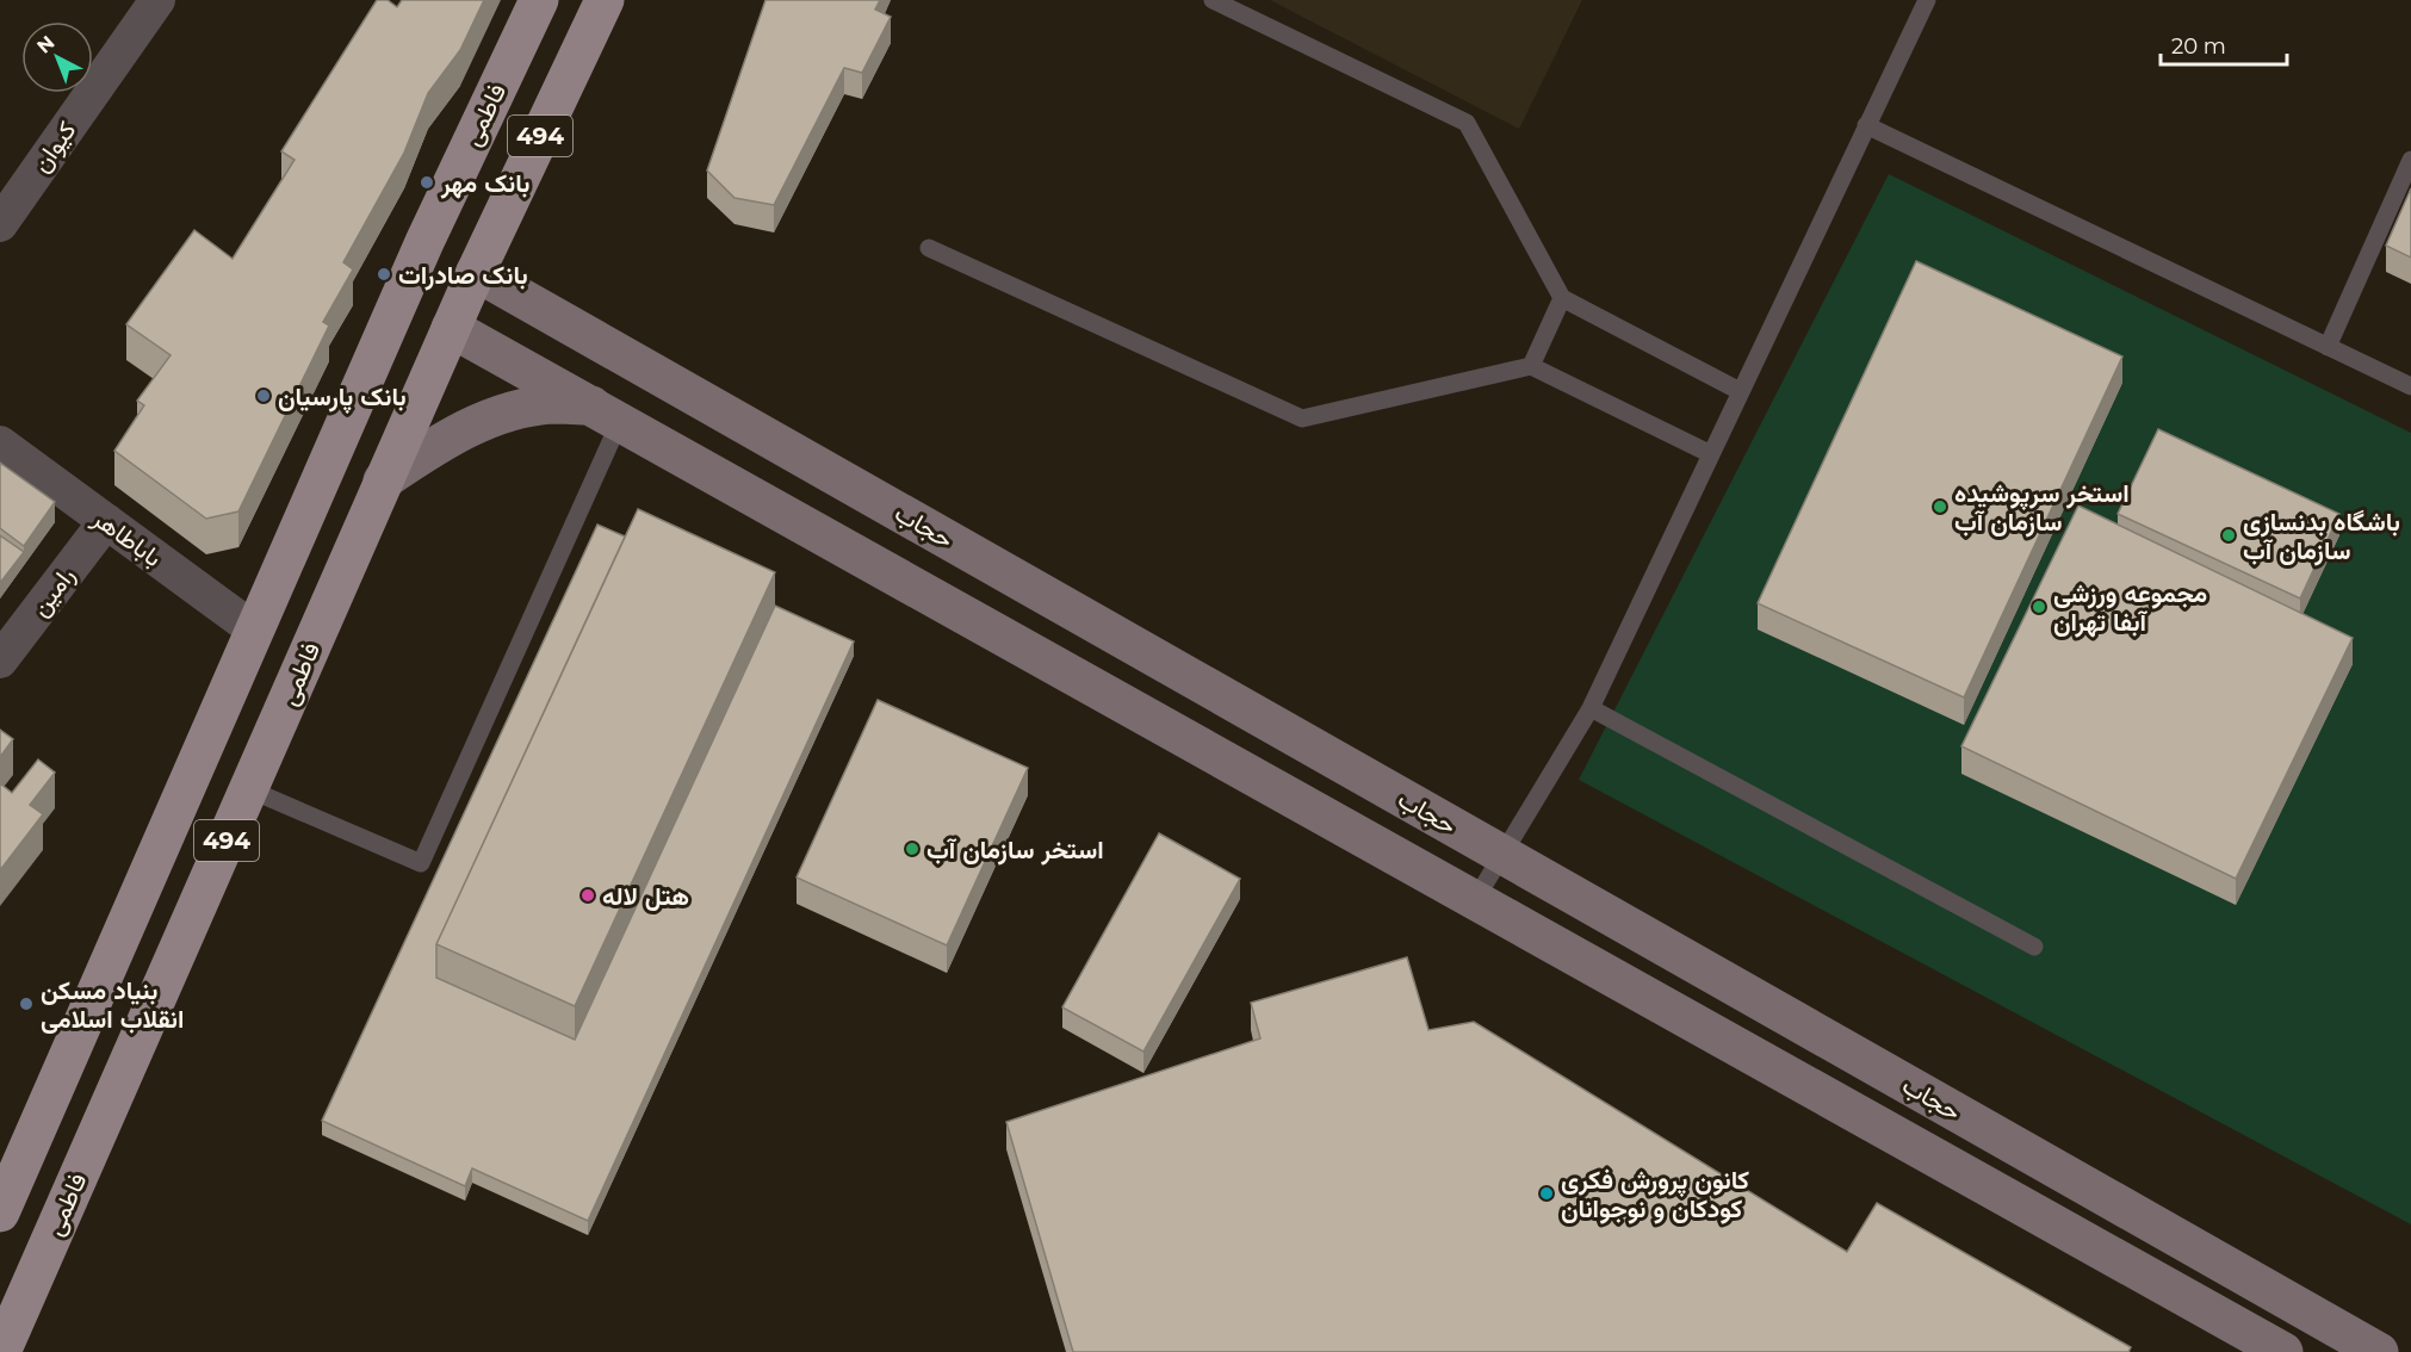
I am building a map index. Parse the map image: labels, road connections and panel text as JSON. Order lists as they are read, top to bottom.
{
  "streets": {
    "main road": ["فاطمی", "494", "حجاب"],
    "street": ["کیوان", "باباطاهر", "رامین"]
  },
  "crossings": [
    ["فاطمی", "حجاب"],
    ["فاطمی", "باباطاهر"],
    ["باباطاهر", "رامین"]
  ],
  "places": [
    "بانک مهر",
    "بانک صادرات",
    "بانک پارسیان",
    "استخر سرپوشیده سازمان آب",
    "باشگاه بدنسازی سازمان آب",
    "مجموعه ورزشی آبفا تهران",
    "استخر سازمان آب",
    "هتل لاله",
    "بنیاد مسکن انقلاب اسلامی",
    "کانون پرورش فکری کودکان و نوجوانان"
  ],
  "scale_bar": "20 m",
  "north": "top left"
}
